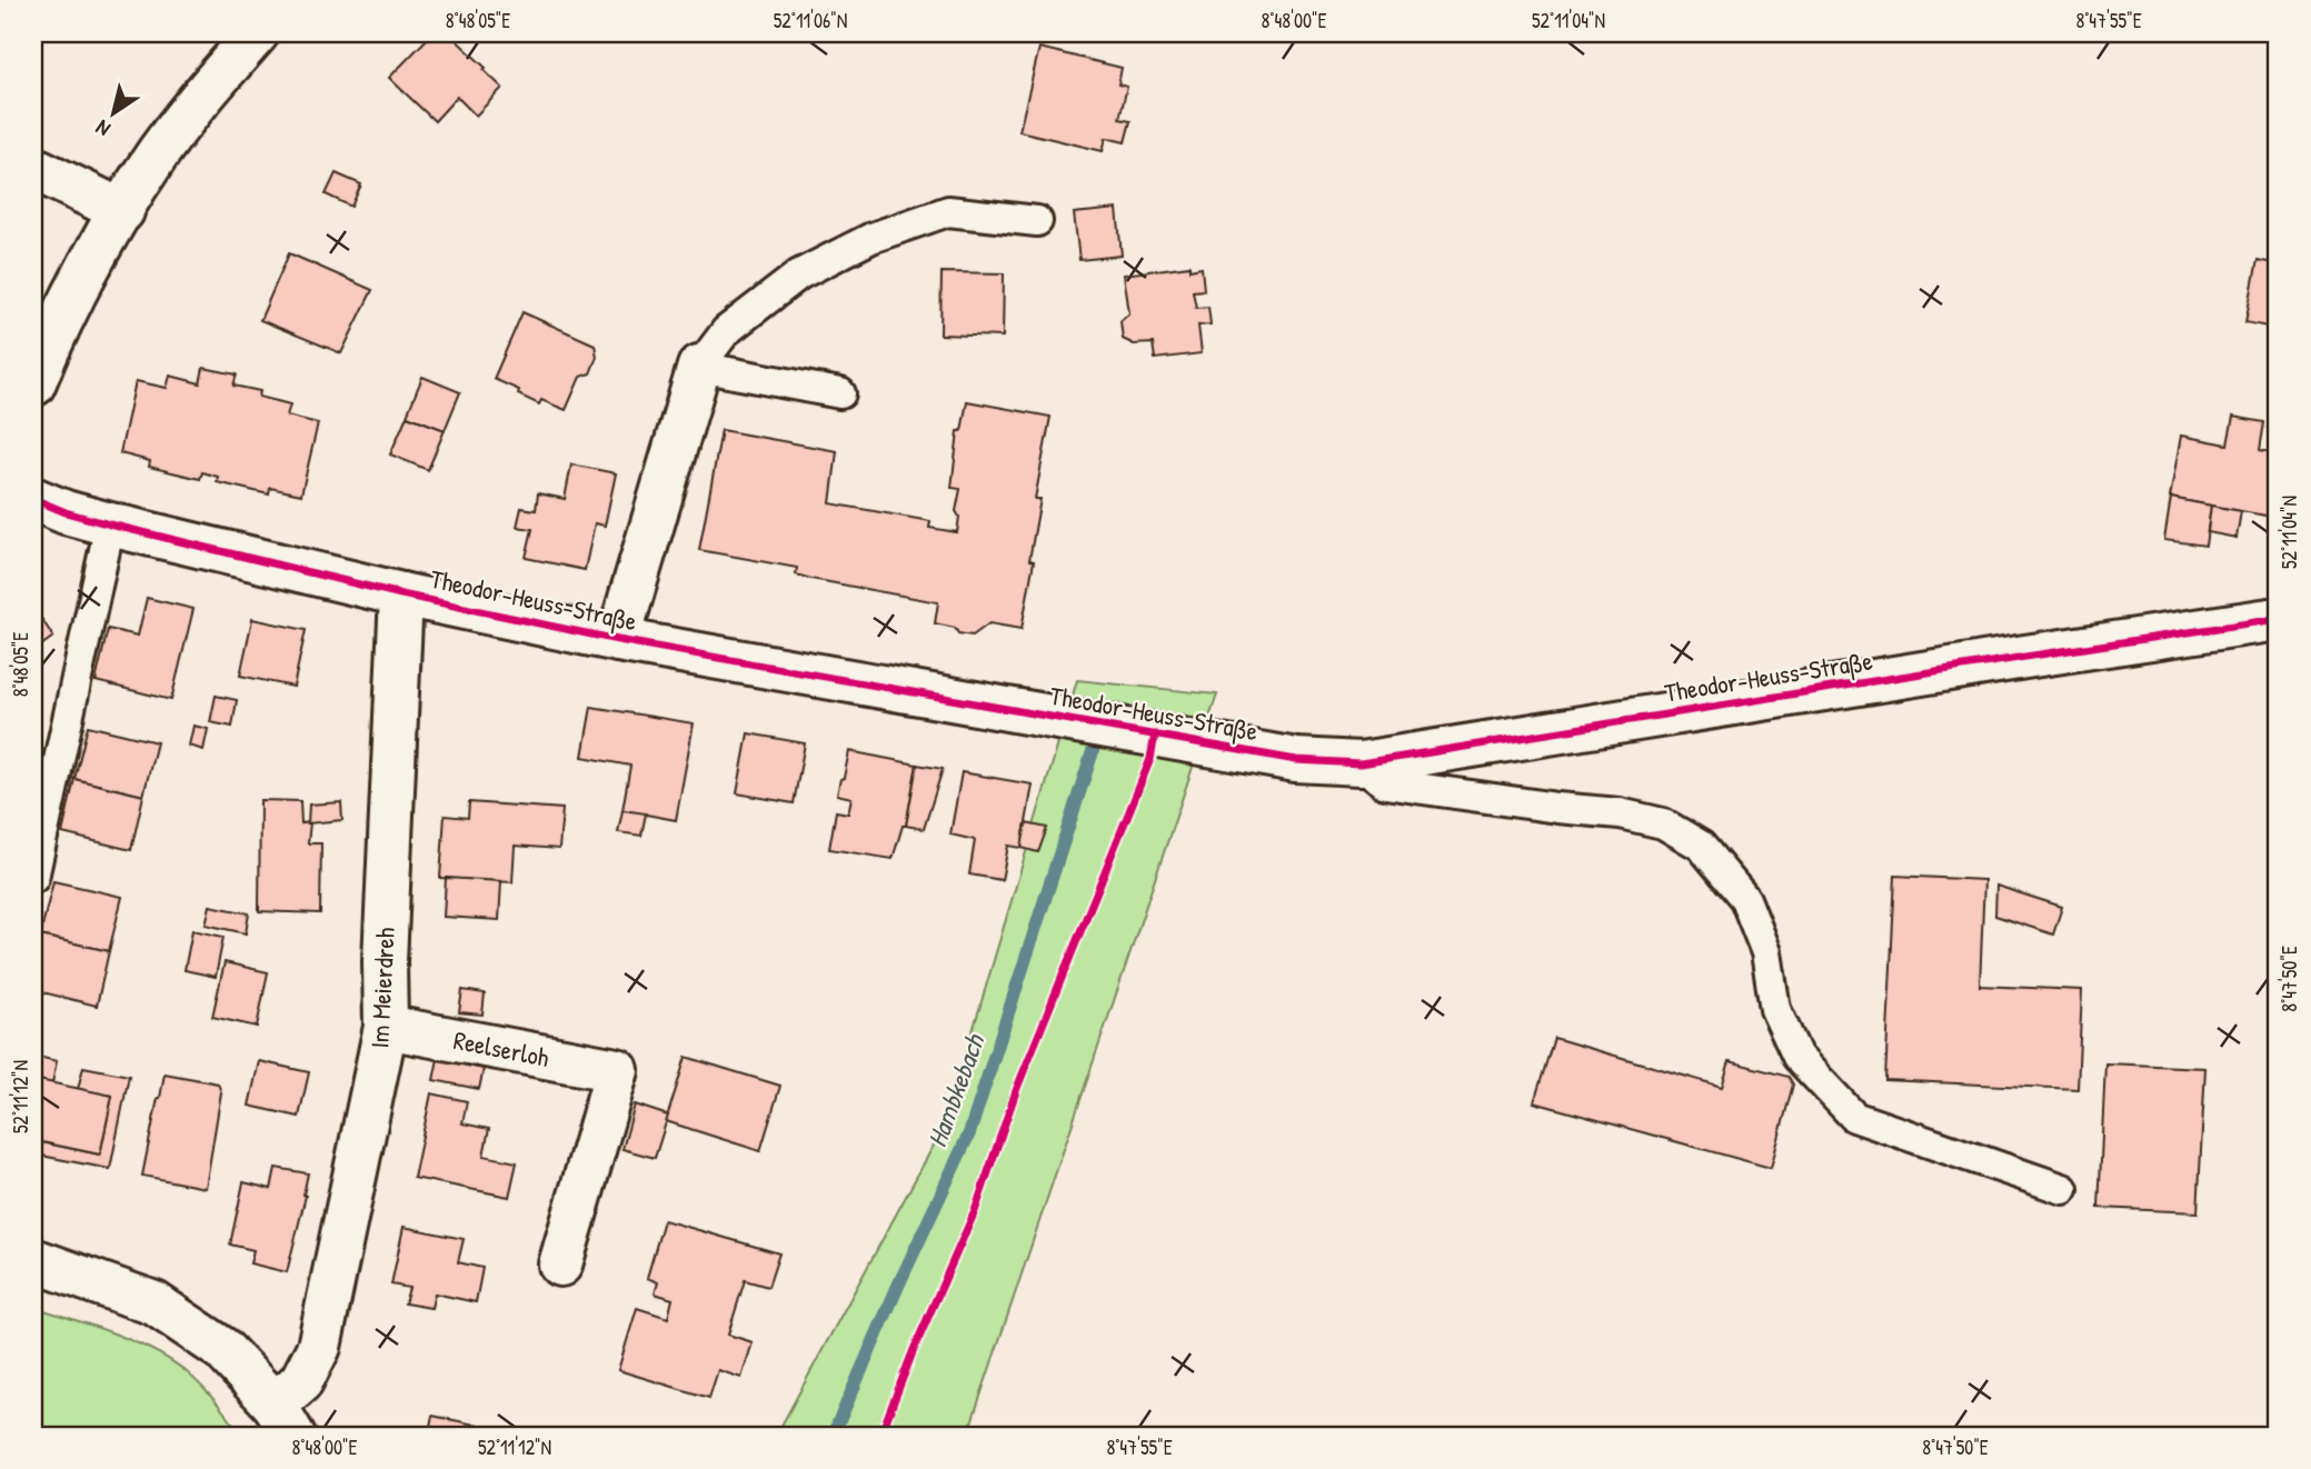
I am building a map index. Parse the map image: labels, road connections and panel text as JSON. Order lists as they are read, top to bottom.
{
  "streets": {
    "street": ["Theodor-Heuss-Straße", "Im Meierdreh", "Reelserloh"]
  },
  "crossings": [
    ["Theodor-Heuss-Straße", "Im Meierdreh"],
    ["Im Meierdreh", "Reelserloh"]
  ],
  "water": ["Hambkebach"],
  "north": "bottom left",
  "coordinates": [
    "8°48'05\"E",
    "52°11'06\"N",
    "8°48'00\"E",
    "52°11'04\"N",
    "8°47'55\"E",
    "8°47'50\"E",
    "52°11'12\"N"
  ]
}
